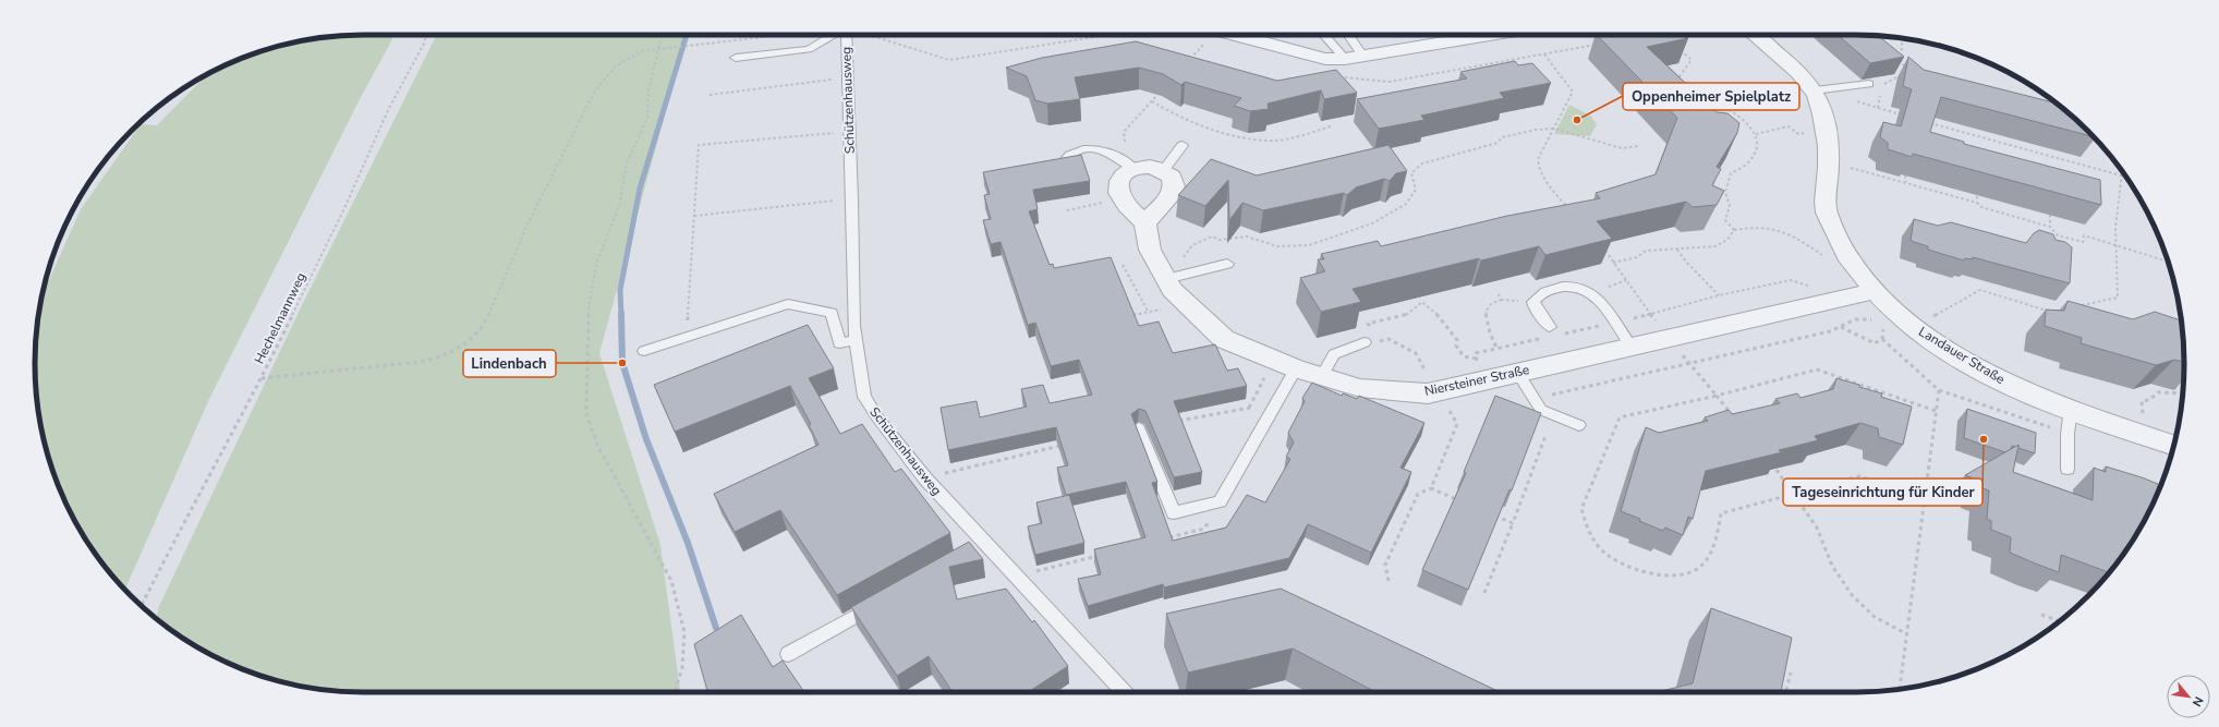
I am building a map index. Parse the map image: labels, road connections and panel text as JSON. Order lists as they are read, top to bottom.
{
  "streets": {
    "street": ["Landauer Straße", "Niersteiner Straße"],
    "lane": ["Schützenhausweg"],
    "path": ["Hechelmannweg"]
  },
  "crossings": [
    ["Landauer Straße", "Niersteiner Straße"]
  ],
  "places": ["Oppenheimer Spielplatz", "Lindenbach", "Tageseinrichtung für Kinder"],
  "north": "bottom right"
}
